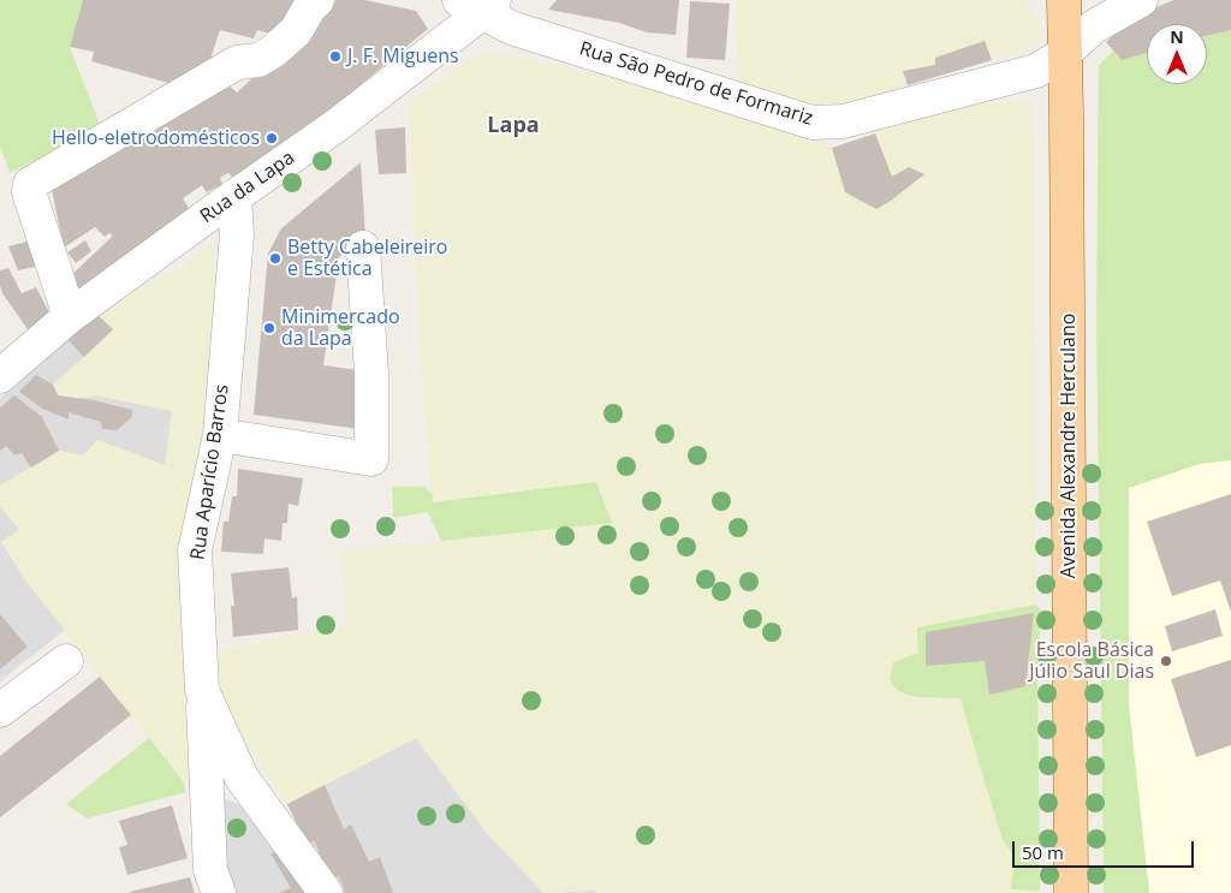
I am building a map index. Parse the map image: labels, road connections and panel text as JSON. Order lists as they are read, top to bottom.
{
  "streets": {
    "main road": ["Avenida Alexandre Herculano"],
    "street": ["Rua São Pedro de Formariz", "Rua da Lapa", "Rua Aparício Barros"]
  },
  "crossings": [
    ["Rua São Pedro de Formariz", "Rua da Lapa"],
    ["Rua São Pedro de Formariz", "Avenida Alexandre Herculano"],
    ["Rua da Lapa", "Rua Aparício Barros"]
  ],
  "districts": ["Lapa"],
  "places": [
    "J. F. Miguens",
    "Hello-eletrodomésticos",
    "Betty Cabeleireiro e Estética",
    "Minimercado da Lapa",
    "Escola Básica Júlio Saul Dias"
  ],
  "scale_bar": "50 m",
  "north": "top"
}
